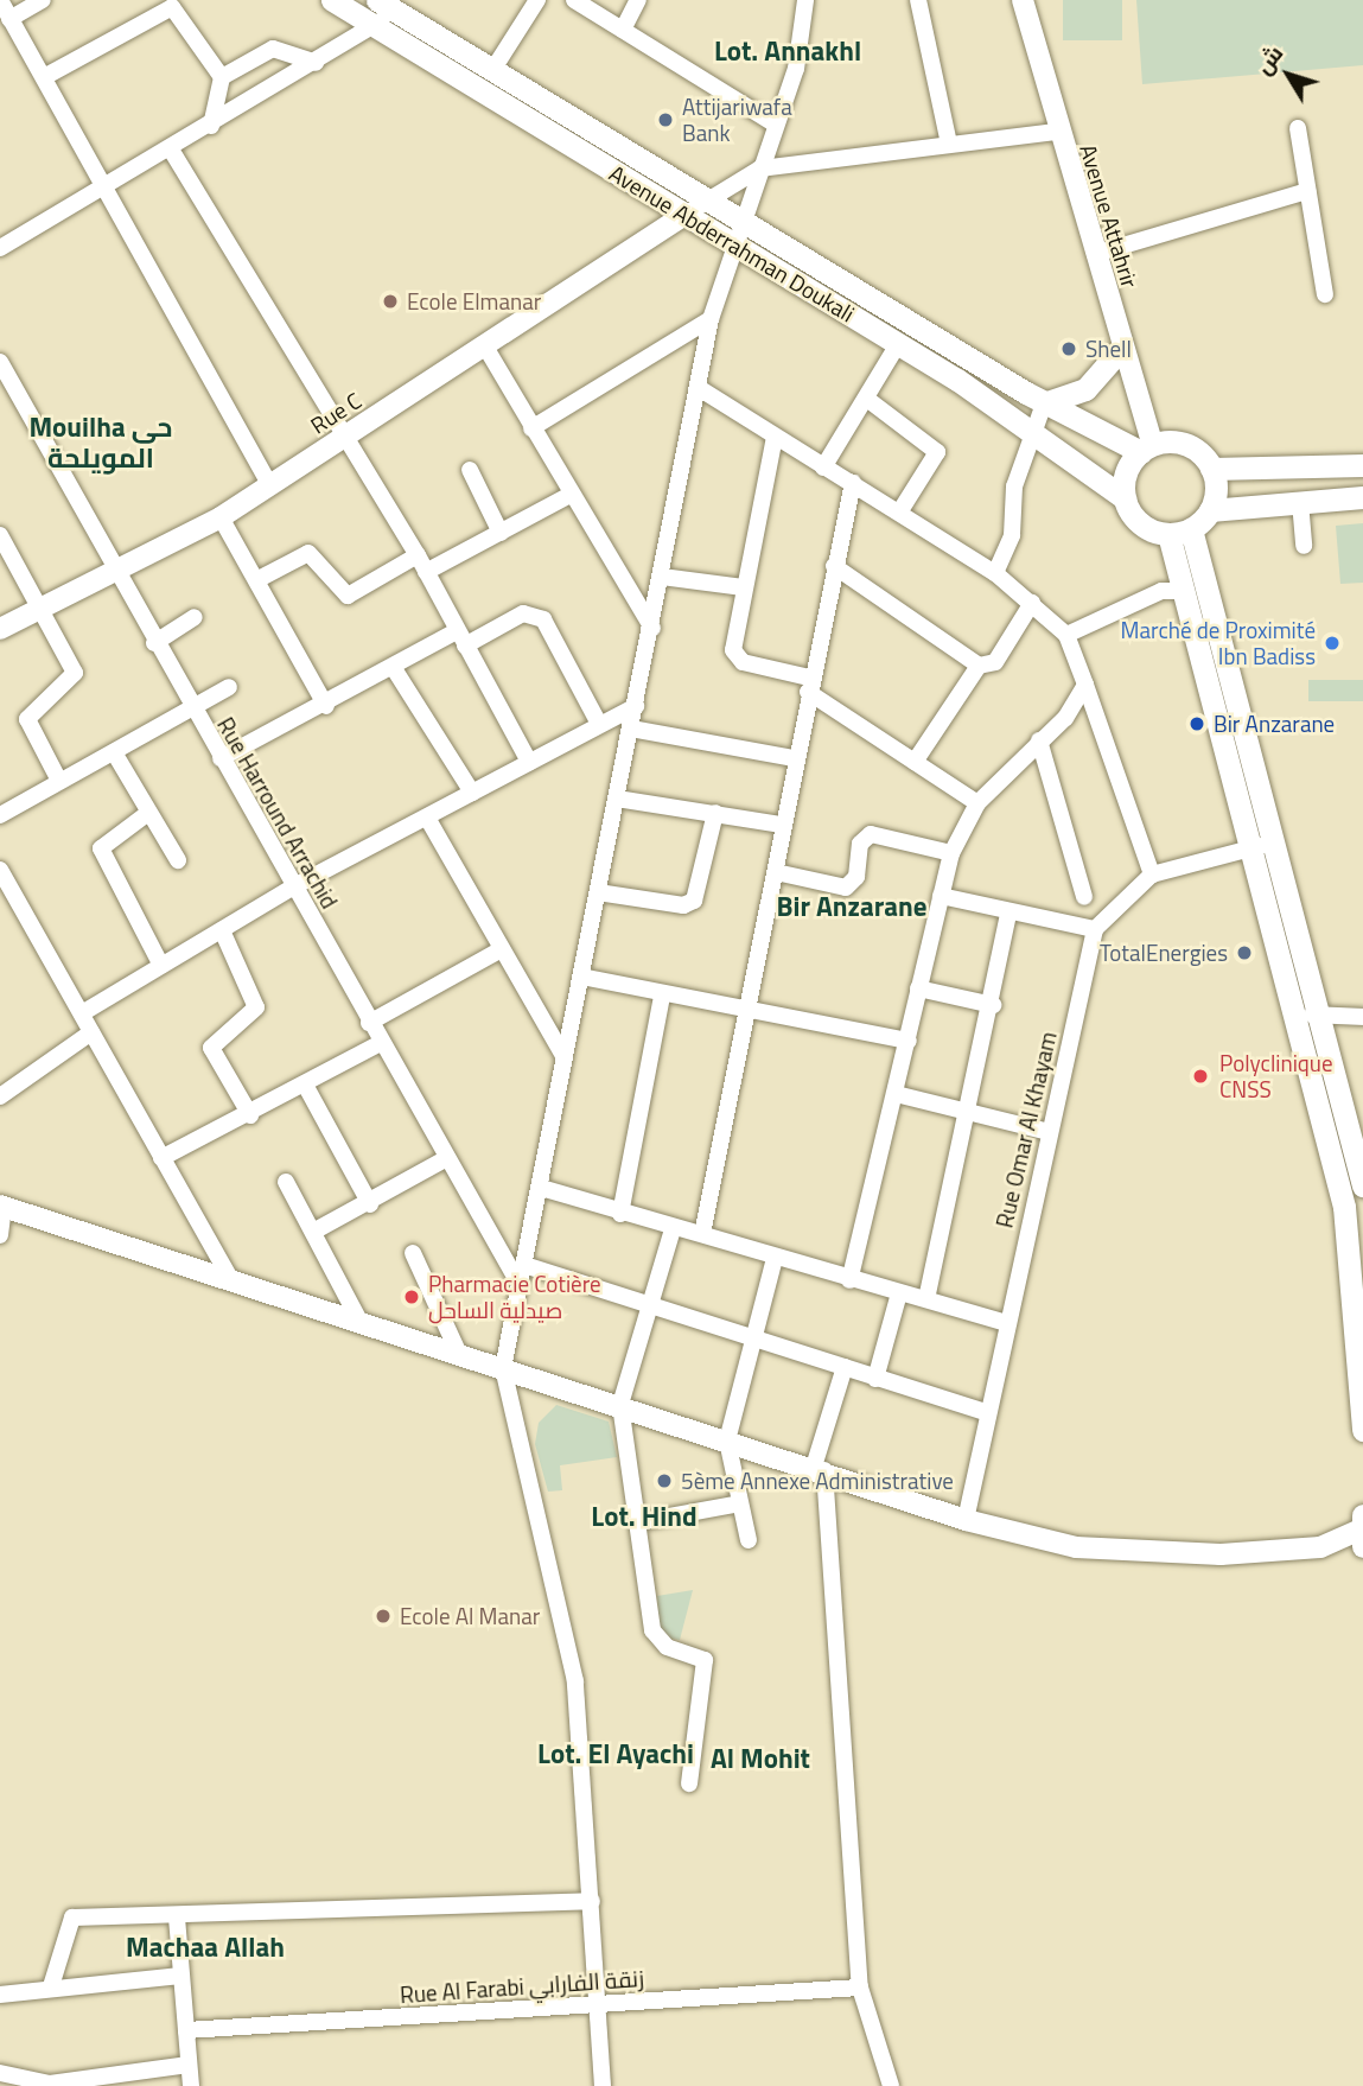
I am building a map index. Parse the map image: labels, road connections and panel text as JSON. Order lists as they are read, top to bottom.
{
  "streets": {
    "main road": ["Avenue Abderrahman Doukali"],
    "street": [
      "Avenue Attahrir",
      "Rue C",
      "Rue Harround Arrachid",
      "Rue Omar Al Khayam",
      "Rue Al Farabi زنقة الفارابي"
    ]
  },
  "crossings": [
    ["Avenue Attahrir", "Avenue Abderrahman Doukali"],
    ["Avenue Abderrahman Doukali", "Rue C"],
    ["Rue C", "Rue Harround Arrachid"]
  ],
  "districts": [
    "Lot. Annakhl",
    "Mouilha حي المويلحة",
    "Bir Anzarane",
    "Lot. Hind",
    "Lot. El Ayachi",
    "Al Mohit",
    "Machaa Allah"
  ],
  "places": [
    "Attijariwafa Bank",
    "Ecole Elmanar",
    "Shell",
    "Marché de Proximité Ibn Badiss",
    "Bir Anzarane",
    "TotalEnergies",
    "Polyclinique CNSS",
    "Pharmacie Cotière صيدلية الساحل",
    "5ème Annexe Administrative",
    "Ecole Al Manar"
  ],
  "north": "top left"
}
